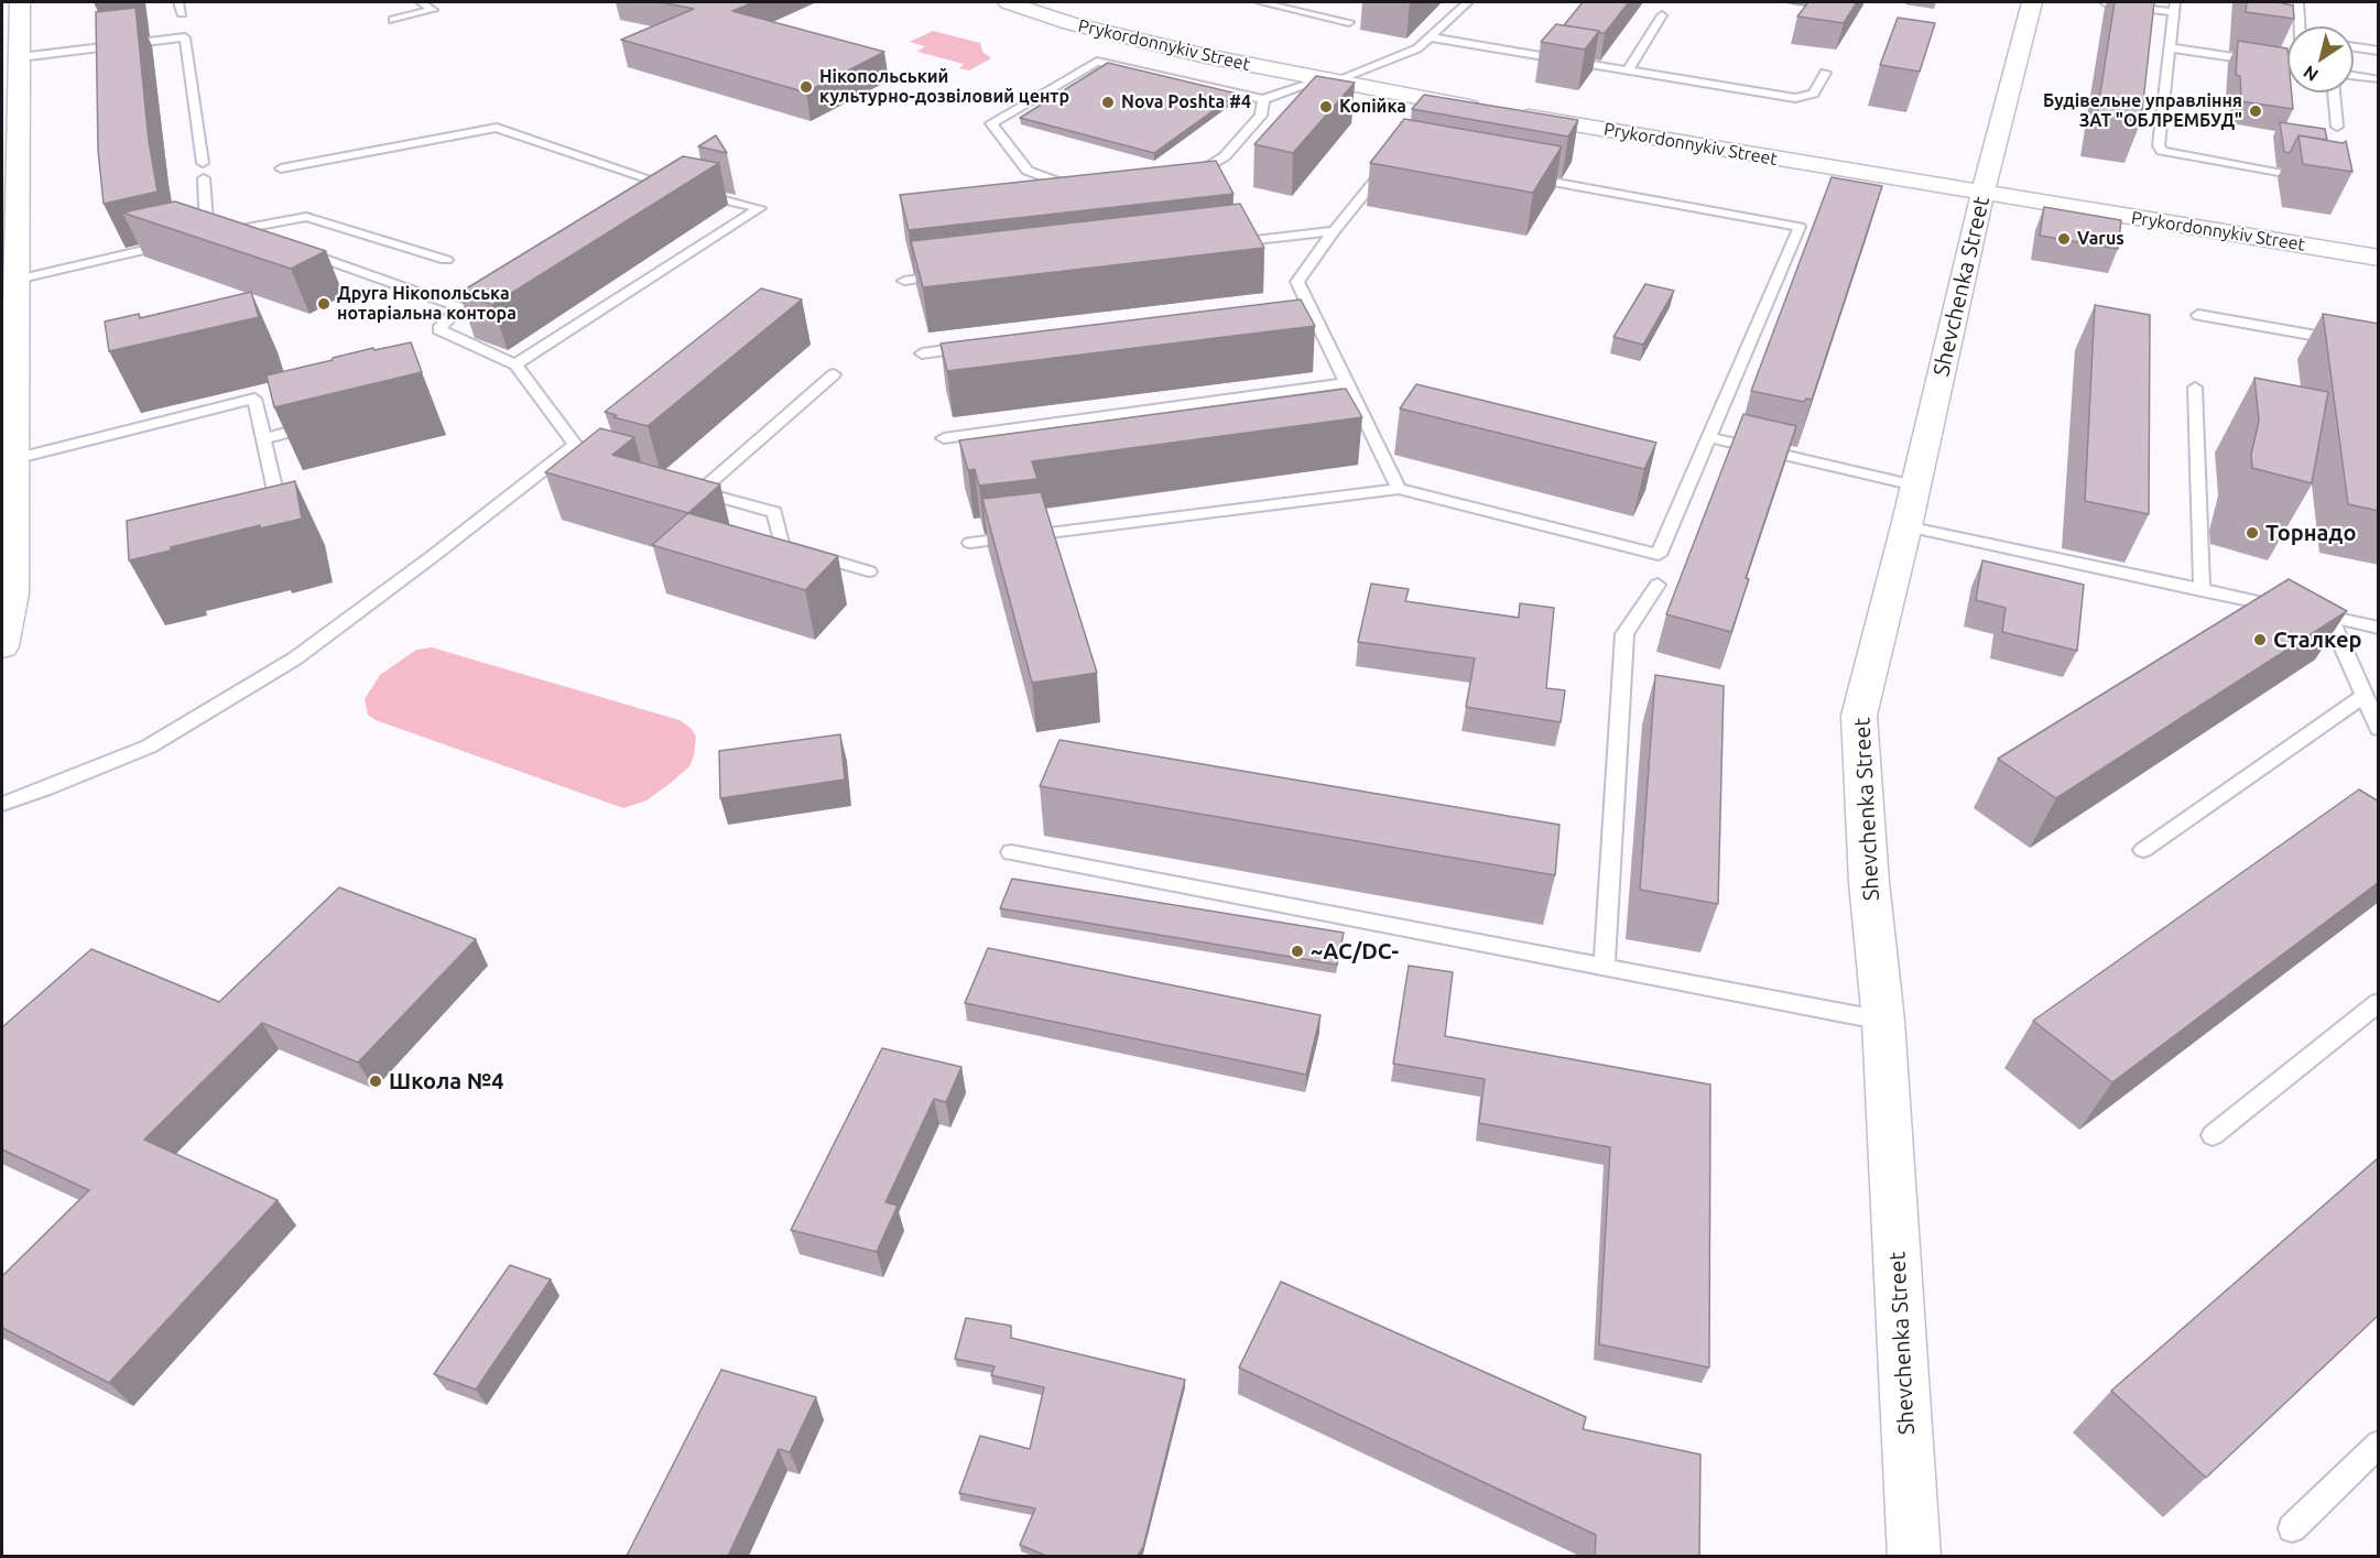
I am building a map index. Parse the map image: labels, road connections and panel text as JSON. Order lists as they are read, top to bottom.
{
  "streets": {
    "main road": ["Prykordonnykiv Street", "Shevchenka Street"]
  },
  "crossings": [
    ["Prykordonnykiv Street", "Shevchenka Street"]
  ],
  "places": [
    "Нікопольський культурно-дозвіловий центр",
    "Nova Poshta #4",
    "Копійка",
    "Будівельне управління ЗАТ \"ОБЛРЕМБУД\"",
    "Varus",
    "Друга Нікопольська нотаріальна контора",
    "Торнадо",
    "Сталкер",
    "~AC/DC-",
    "Школа №4"
  ],
  "north": "bottom left"
}
